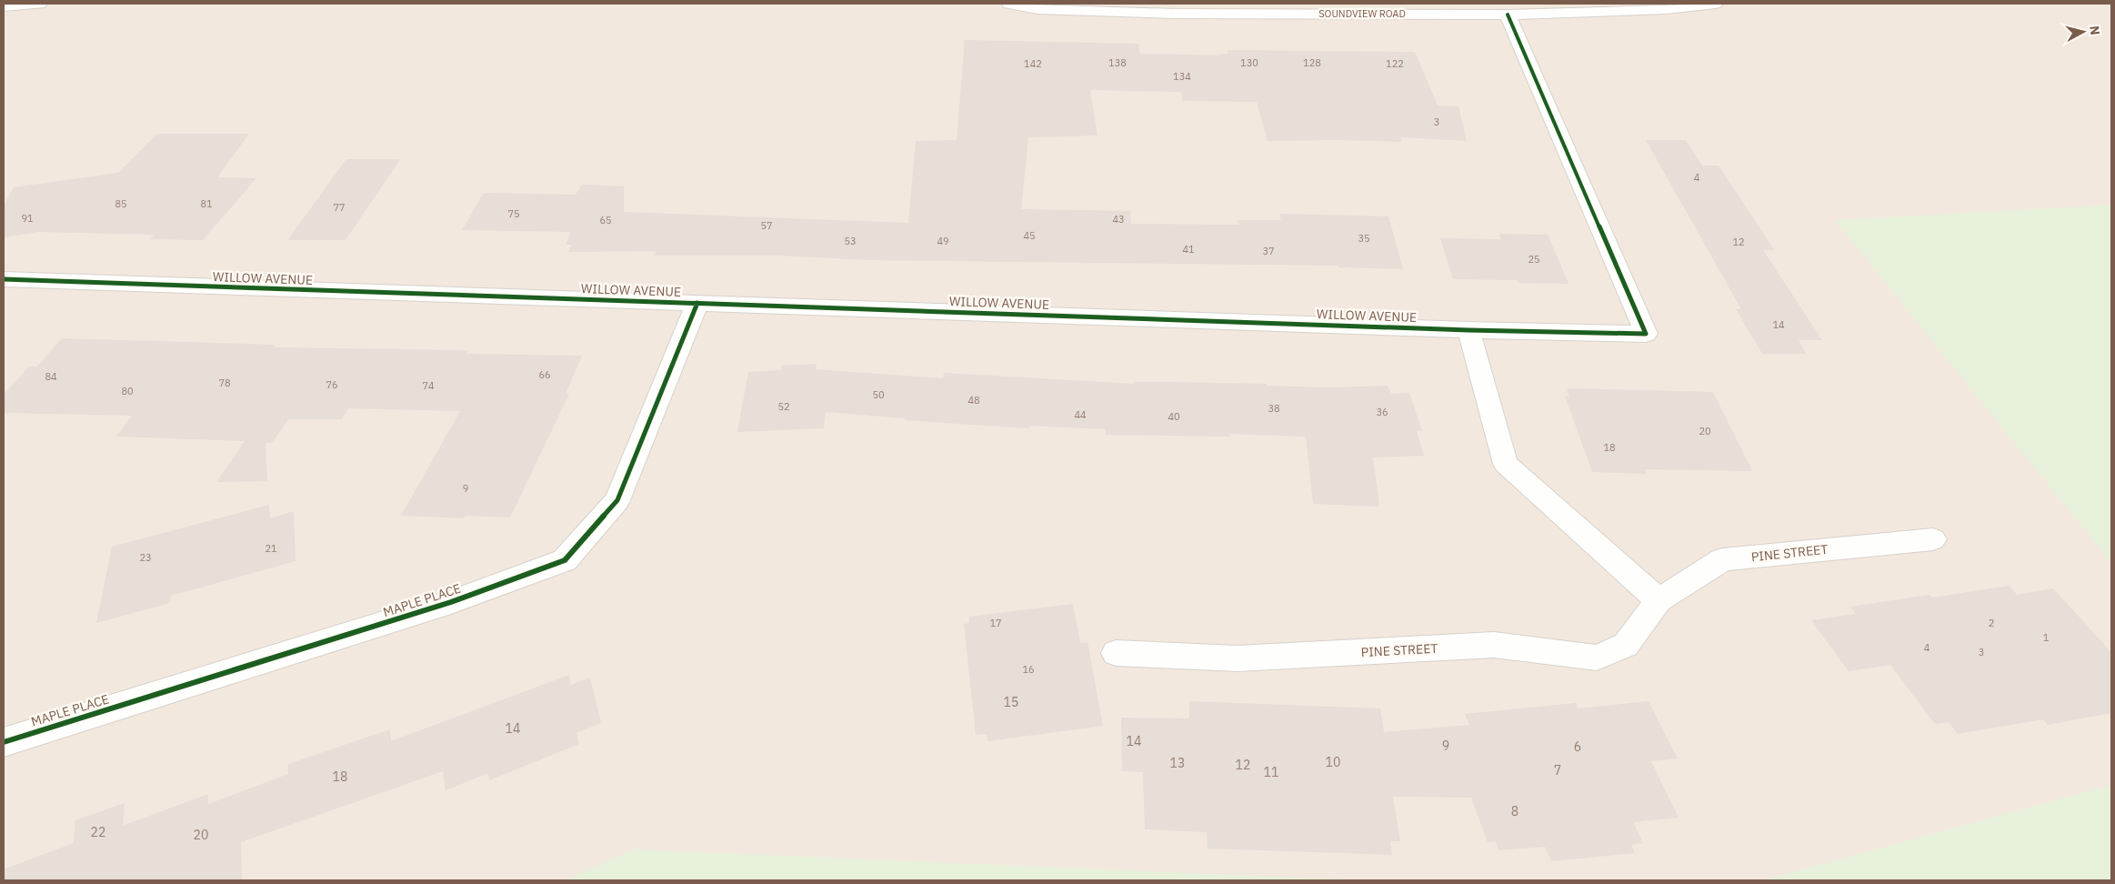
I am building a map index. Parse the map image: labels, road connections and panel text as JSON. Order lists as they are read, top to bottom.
{
  "streets": {
    "street": [
      "SOUNDVIEW ROAD",
      "WILLOW AVENUE",
      "PINE STREET",
      "MAPLE PLACE"
    ]
  },
  "crossings": [
    ["SOUNDVIEW ROAD", "WILLOW AVENUE"],
    ["WILLOW AVENUE", "MAPLE PLACE"]
  ],
  "house_numbers": [
    "138",
    "130",
    "128",
    "142",
    "122",
    "134",
    "3",
    "4",
    "85",
    "81",
    "77",
    "75",
    "91",
    "43",
    "65",
    "57",
    "45",
    "35",
    "53",
    "49",
    "12",
    "41",
    "37",
    "25",
    "14",
    "66",
    "84",
    "78",
    "76",
    "74",
    "80",
    "50",
    "48",
    "52",
    "38",
    "36",
    "44",
    "40",
    "20",
    "18",
    "9",
    "21",
    "23",
    "17",
    "2",
    "1",
    "4",
    "3",
    "16",
    "15",
    "14",
    "14",
    "9",
    "6",
    "10",
    "13",
    "12",
    "7",
    "11",
    "18",
    "8",
    "22",
    "20"
  ],
  "north": "right"
}
